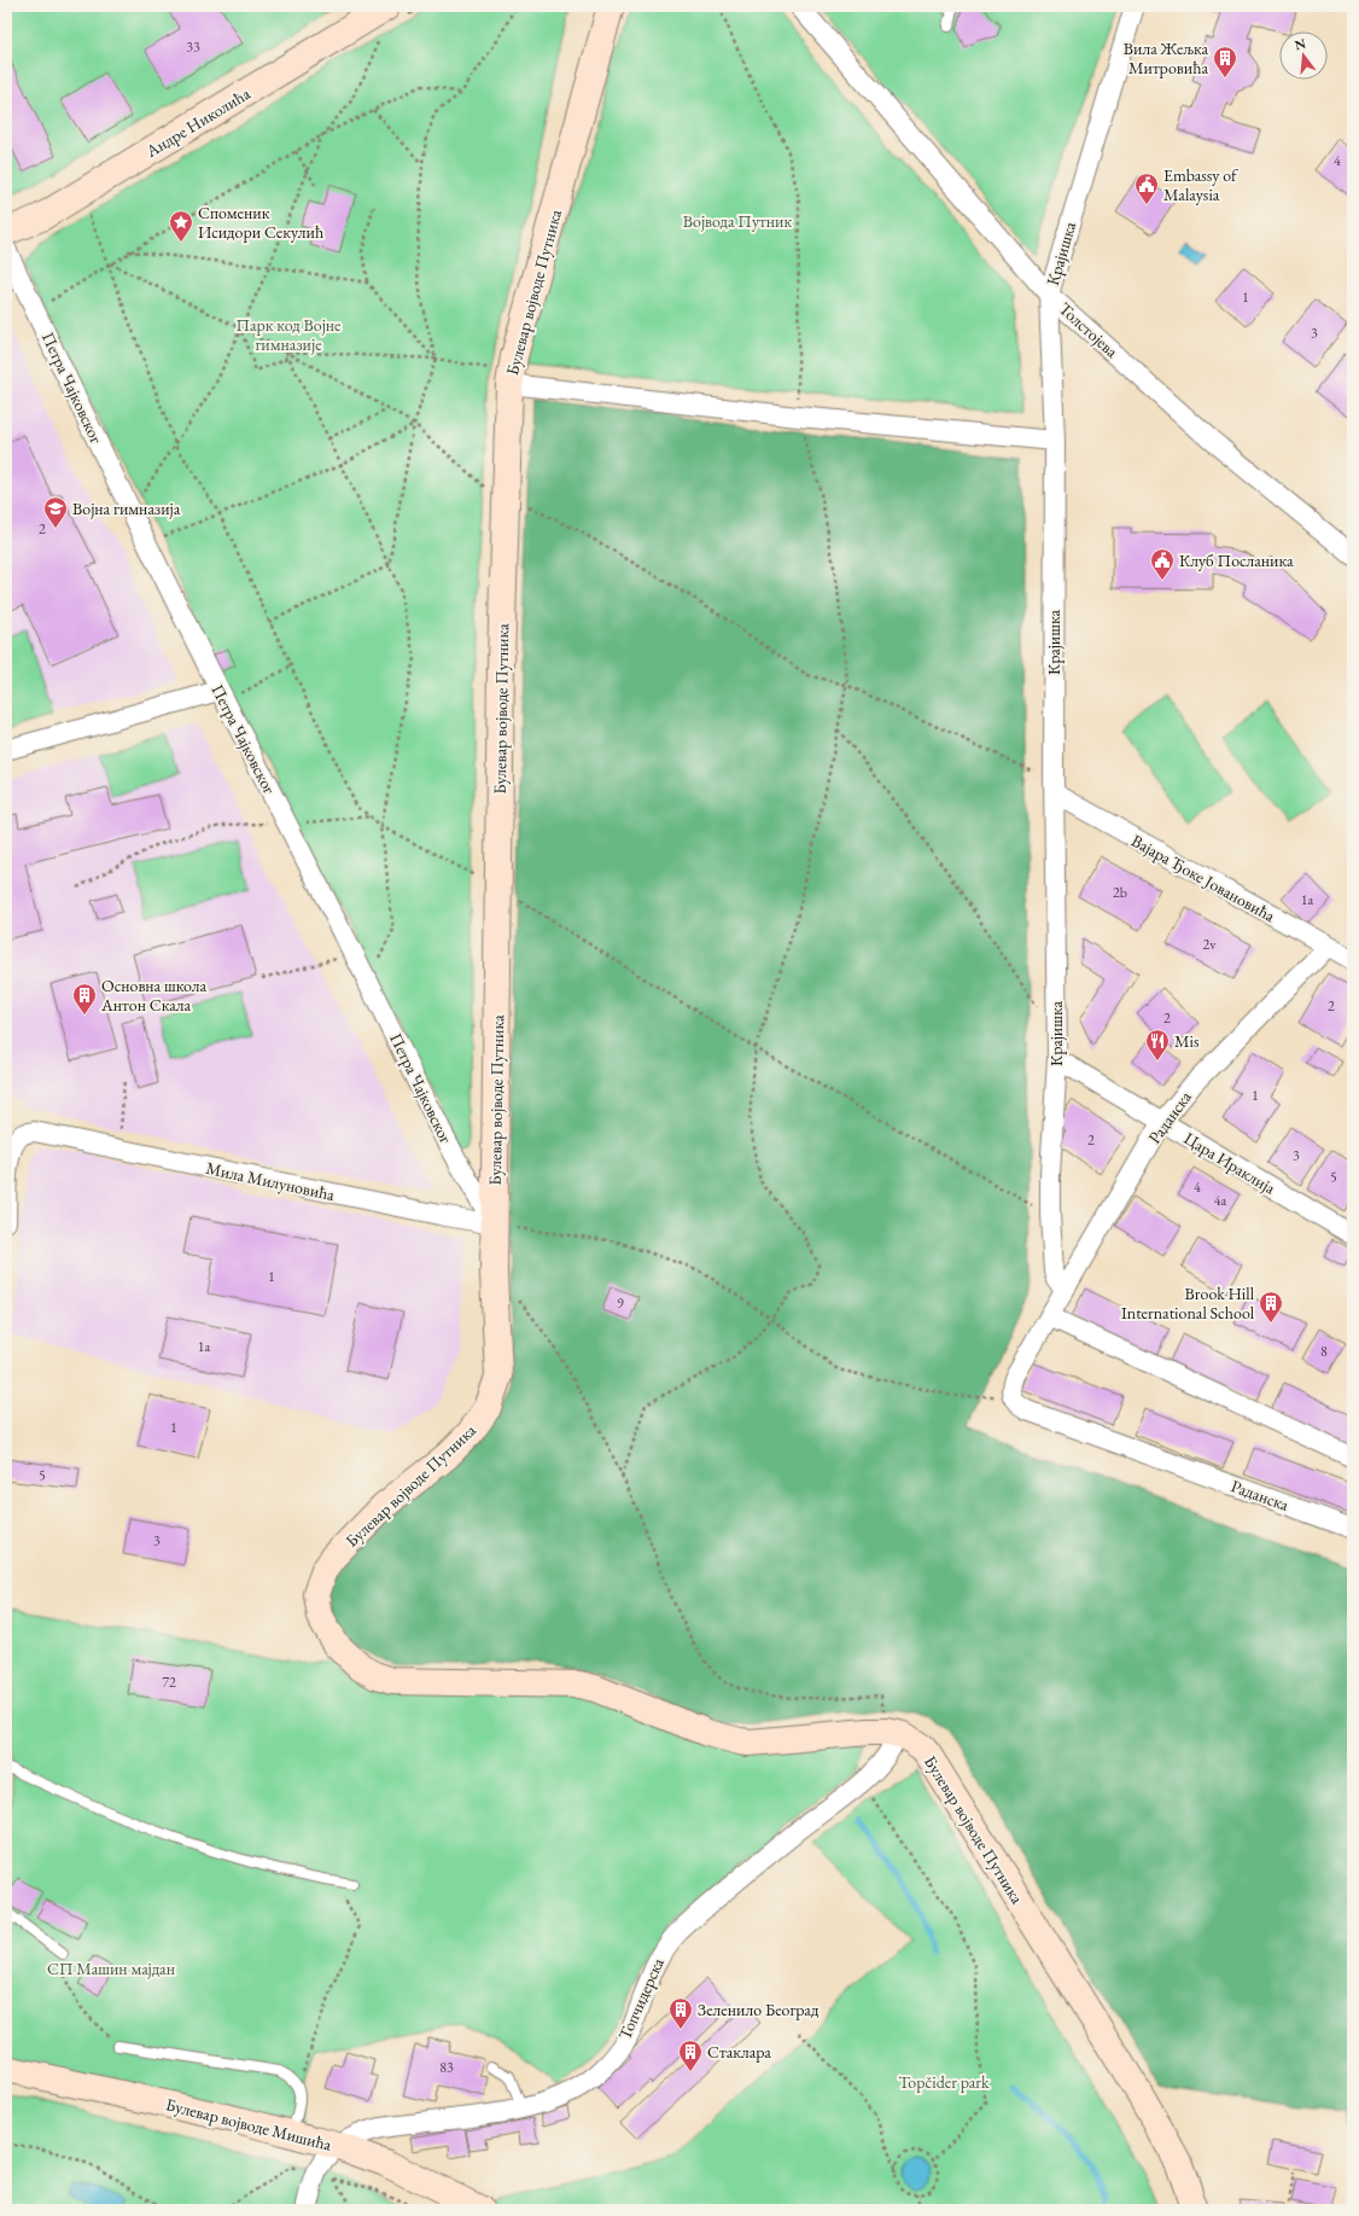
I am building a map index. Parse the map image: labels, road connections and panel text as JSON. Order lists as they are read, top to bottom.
{
  "streets": {
    "street": [
      "Андре Николића",
      "Крајишка",
      "Булевар војводе Путника",
      "Толстојева",
      "Петра Чајковског",
      "Вајара Ђоке Јовановића",
      "Раданска",
      "Цара Ираклија",
      "Мила Милуновића",
      "Топчидерска",
      "Булевар војводе Мишића"
    ]
  },
  "crossings": [
    ["Андре Николића", "Петра Чајковског"],
    ["Крајишка", "Толстојева"],
    ["Крајишка", "Вајара Ђоке Јовановића"],
    ["Крајишка", "Раданска"],
    ["Крајишка", "Цара Ираклија"],
    ["Булевар војводе Путника", "Петра Чајковског"],
    ["Булевар војводе Путника", "Мила Милуновића"],
    ["Булевар војводе Путника", "Топчидерска"],
    ["Петра Чајковског", "Мила Милуновића"],
    ["Вајара Ђоке Јовановића", "Раданска"],
    ["Раданска", "Цара Ираклија"],
    ["Топчидерска", "Булевар војводе Мишића"]
  ],
  "parks": [
    "Војвода Путник",
    "Парк код Војне гимназије",
    "СП Машин мајдан",
    "Topčider park"
  ],
  "places": {
    "building": [
      "Вила Жељка Митровића",
      "Основна школа Антон Скала",
      "Brook Hill International School",
      "Зеленило Београд",
      "Стаклара"
    ],
    "public building": ["Embassy of Malaysia", "Клуб Посланика"],
    "place": ["Споменик Исидори Секулић"],
    "school or university": ["Војна гимназија"],
    "restaurant": ["Mis"]
  },
  "house_numbers": [
    "33",
    "4",
    "1",
    "3",
    "2",
    "2b",
    "1a",
    "2v",
    "2",
    "2",
    "1",
    "2",
    "3",
    "5",
    "4",
    "4a",
    "1",
    "9",
    "1a",
    "8",
    "1",
    "5",
    "3",
    "72",
    "83"
  ],
  "north": "top"
}
